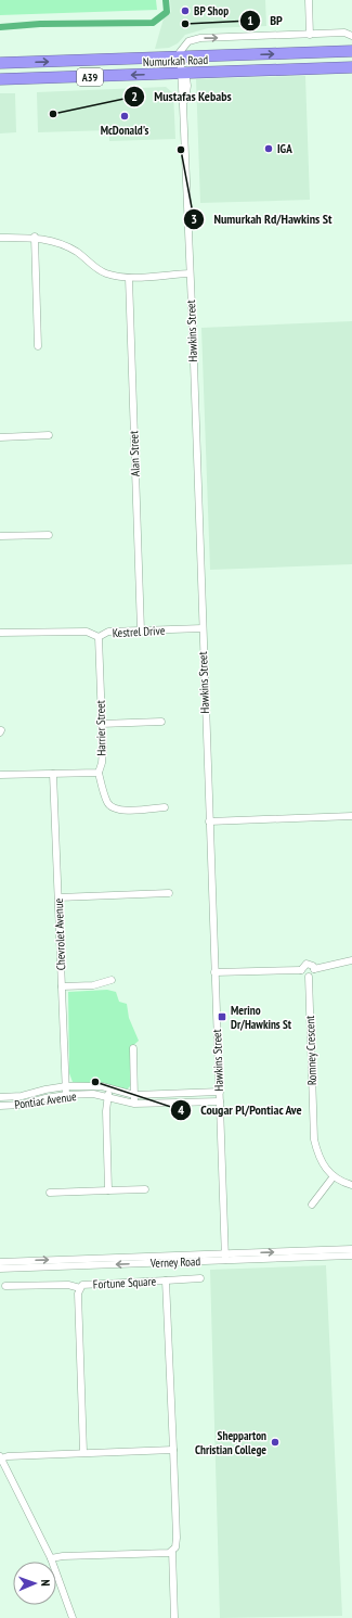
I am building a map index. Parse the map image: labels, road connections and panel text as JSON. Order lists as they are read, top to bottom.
{
  "streets": {
    "highway": ["Numurkah Road", "A39"],
    "street": [
      "Hawkins Street",
      "Alan Street",
      "Kestrel Drive",
      "Harrier Street",
      "Chevrolet Avenue",
      "Romney Crescent",
      "Pontiac Avenue",
      "Verney Road",
      "Fortune Square"
    ]
  },
  "crossings": [
    ["Numurkah Road", "Hawkins Street"],
    ["Hawkins Street", "Kestrel Drive"],
    ["Hawkins Street", "Pontiac Avenue"],
    ["Hawkins Street", "Verney Road"],
    ["Alan Street", "Kestrel Drive"],
    ["Kestrel Drive", "Harrier Street"],
    ["Harrier Street", "Chevrolet Avenue"],
    ["Chevrolet Avenue", "Pontiac Avenue"]
  ],
  "places": {
    "other": [
      "BP Shop",
      "BP",
      "Mustafas Kebabs",
      "McDonald's",
      "IGA",
      "Numurkah Rd/Hawkins St",
      "Cougar Pl/Pontiac Ave",
      "Shepparton Christian College"
    ],
    "transit": ["Merino Dr/Hawkins St"]
  },
  "north": "right"
}
